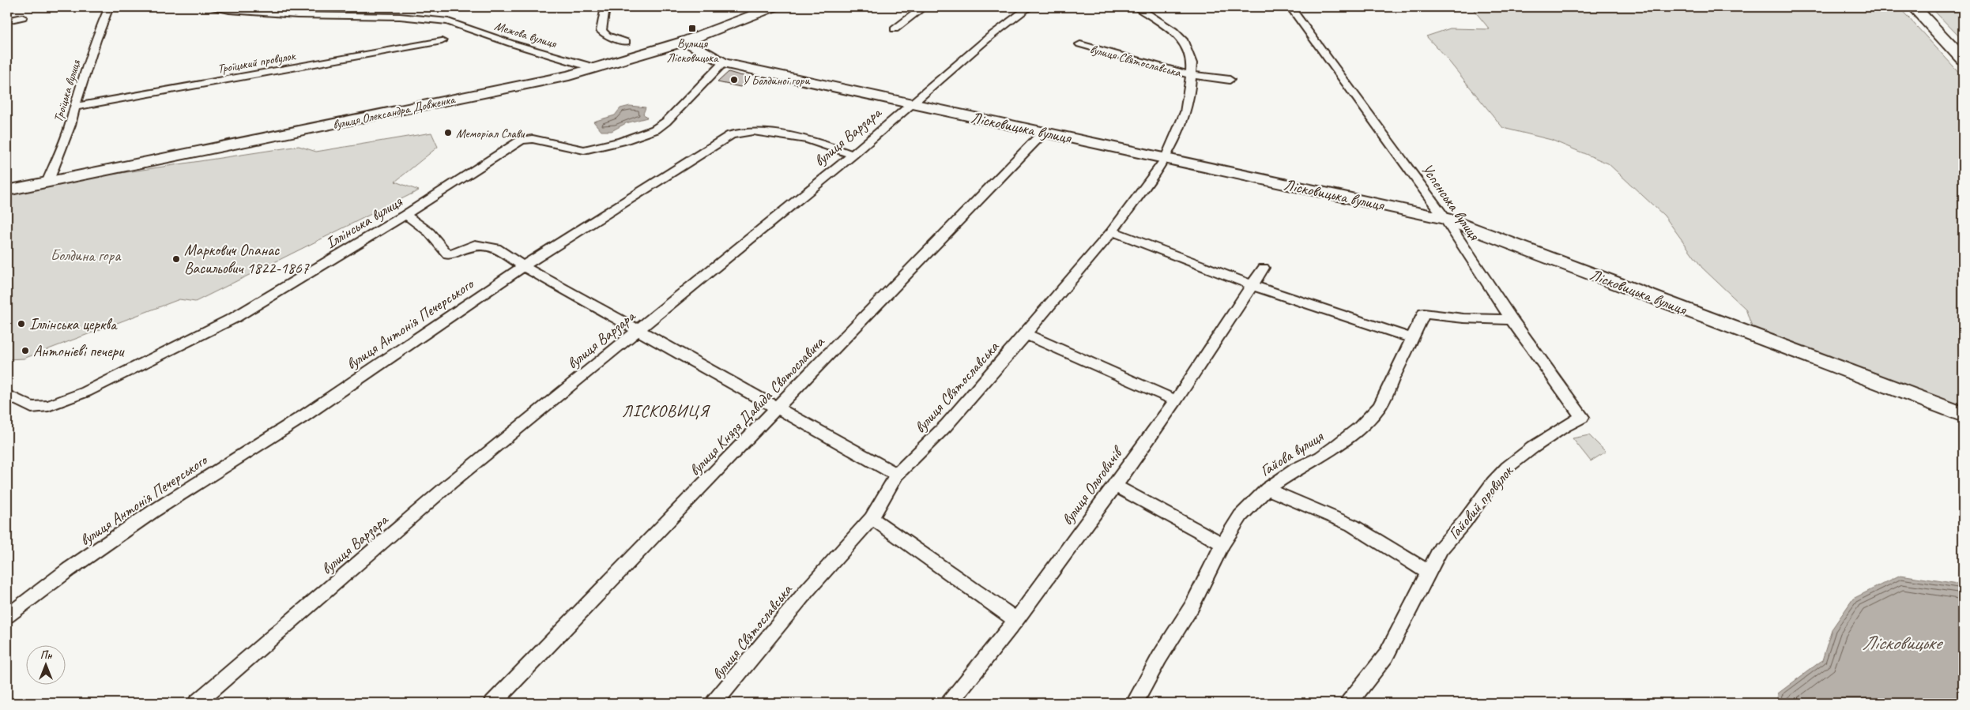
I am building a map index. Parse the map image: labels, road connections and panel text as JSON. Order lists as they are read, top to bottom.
{
  "streets": {
    "main road": ["вулиця Олександра Довженка", "Лісковицька вулиця"],
    "street": [
      "Межова вулиця",
      "вулиця Святославська",
      "Троїцький провулок",
      "Троїцька вулиця",
      "вулиця Варзара",
      "Успенська вулиця",
      "Іллінська вулиця",
      "вулиця Антонія Печерського",
      "вулиця Князя Давида Святославича",
      "Гайова вулиця",
      "вулиця Ольговичів",
      "Гайовий провулок"
    ]
  },
  "crossings": [
    ["Межова вулиця", "вулиця Олександра Довженка"],
    ["вулиця Святославська", "Лісковицька вулиця"],
    ["Троїцький провулок", "Троїцька вулиця"],
    ["Троїцька вулиця", "вулиця Олександра Довженка"],
    ["вулиця Олександра Довженка", "Лісковицька вулиця"],
    ["Лісковицька вулиця", "вулиця Варзара"],
    ["Лісковицька вулиця", "Успенська вулиця"],
    ["Лісковицька вулиця", "Іллінська вулиця"],
    ["Лісковицька вулиця", "вулиця Князя Давида Святославича"],
    ["вулиця Варзара", "вулиця Антонія Печерського"],
    ["Успенська вулиця", "Гайова вулиця"],
    ["Успенська вулиця", "Гайовий провулок"]
  ],
  "districts": ["ЛІСКОВИЦЯ"],
  "water": ["Лісковицьке"],
  "parks": ["Болдина гора"],
  "places": {
    "transit": ["Вулиця Лісковицька"],
    "other": [
      "У Болдиної гори",
      "Меморіал Слави",
      "Маркович Опанас Васильович 1822-1867",
      "Іллінська церква",
      "Антонієві печери"
    ]
  },
  "north": "top"
}
